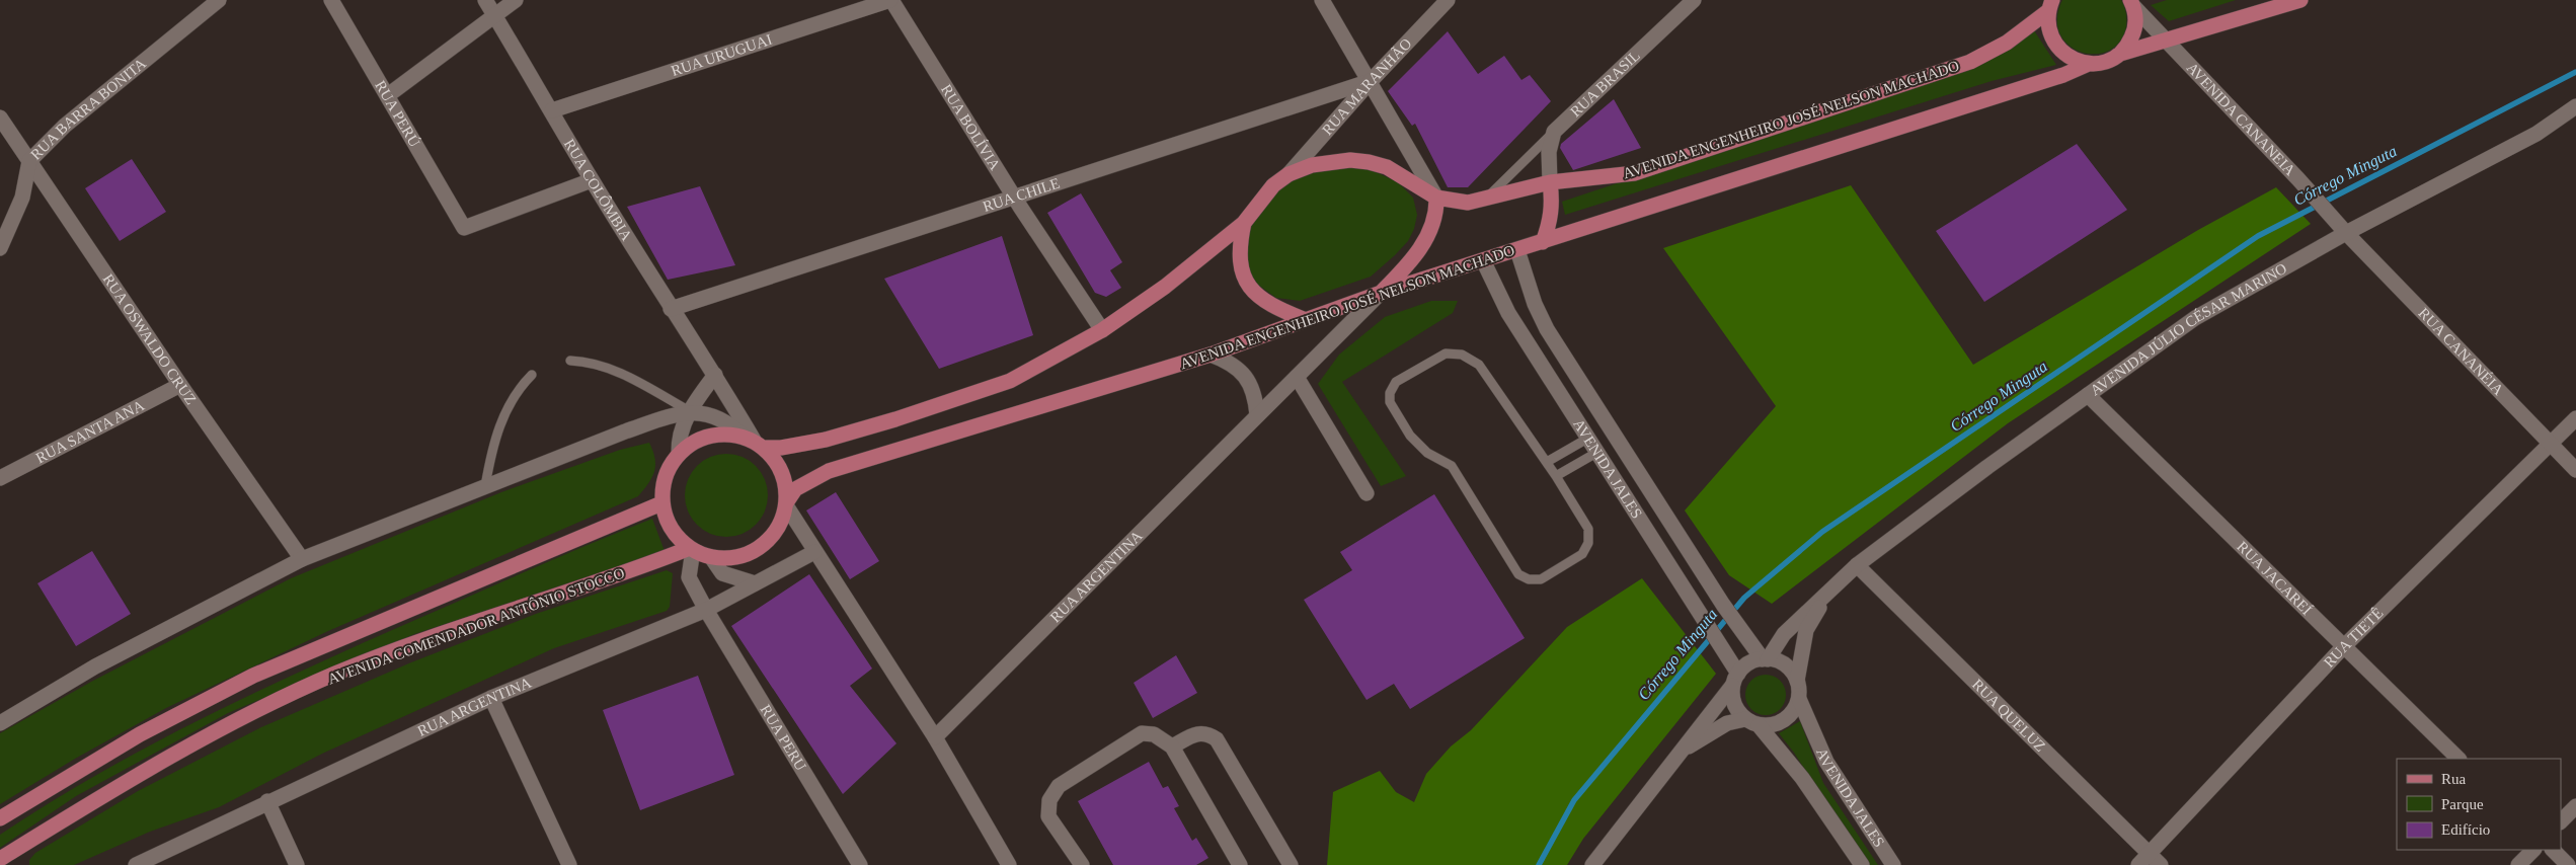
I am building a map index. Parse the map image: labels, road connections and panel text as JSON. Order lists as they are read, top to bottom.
{
  "streets": {
    "main road": ["AVENIDA ENGENHEIRO JOSÉ NELSON MACHADO", "AVENIDA COMENDADOR ANTÔNIO STOCCO"],
    "street": [
      "RUA URUGUAI",
      "RUA BRASIL",
      "RUA MARANHÃO",
      "RUA BARRA BONITA",
      "RUA PERÚ",
      "AVENIDA CANANEIA",
      "RUA BOLÍVIA",
      "RUA COLÔMBIA",
      "RUA CHILE",
      "AVENIDA JÚLIO CÉSAR MARINO",
      "RUA OSWALDO CRUZ",
      "RUA CANANÉIA",
      "RUA SANTA ANA",
      "AVENIDA JALES",
      "RUA ARGENTINA",
      "RUA JACAREÍ",
      "RUA TIETÊ",
      "RUA QUELUZ",
      "RUA PERU"
    ]
  },
  "crossings": [
    ["RUA URUGUAI", "RUA BOLÍVIA"],
    ["RUA URUGUAI", "RUA COLÔMBIA"],
    ["RUA MARANHÃO", "AVENIDA ENGENHEIRO JOSÉ NELSON MACHADO"],
    ["RUA MARANHÃO", "RUA CHILE"],
    ["RUA MARANHÃO", "RUA ARGENTINA"],
    ["RUA BARRA BONITA", "RUA OSWALDO CRUZ"],
    ["RUA PERÚ", "RUA COLÔMBIA"],
    ["AVENIDA CANANEIA", "AVENIDA JÚLIO CÉSAR MARINO"],
    ["AVENIDA CANANEIA", "RUA CANANÉIA"],
    ["AVENIDA ENGENHEIRO JOSÉ NELSON MACHADO", "RUA BOLÍVIA"],
    ["AVENIDA ENGENHEIRO JOSÉ NELSON MACHADO", "RUA COLÔMBIA"],
    ["AVENIDA ENGENHEIRO JOSÉ NELSON MACHADO", "AVENIDA JALES"],
    ["AVENIDA ENGENHEIRO JOSÉ NELSON MACHADO", "RUA ARGENTINA"],
    ["AVENIDA ENGENHEIRO JOSÉ NELSON MACHADO", "AVENIDA COMENDADOR ANTÔNIO STOCCO"],
    ["AVENIDA ENGENHEIRO JOSÉ NELSON MACHADO", "RUA PERU"],
    ["RUA BOLÍVIA", "RUA CHILE"],
    ["RUA COLÔMBIA", "RUA CHILE"],
    ["RUA COLÔMBIA", "AVENIDA COMENDADOR ANTÔNIO STOCCO"],
    ["RUA COLÔMBIA", "RUA PERU"],
    ["AVENIDA JÚLIO CÉSAR MARINO", "RUA CANANÉIA"],
    ["AVENIDA JÚLIO CÉSAR MARINO", "AVENIDA JALES"],
    ["AVENIDA JÚLIO CÉSAR MARINO", "RUA JACAREÍ"],
    ["AVENIDA JÚLIO CÉSAR MARINO", "RUA QUELUZ"],
    ["RUA OSWALDO CRUZ", "RUA SANTA ANA"],
    ["RUA CANANÉIA", "RUA TIETÊ"],
    ["RUA ARGENTINA", "RUA PERU"],
    ["RUA JACAREÍ", "RUA TIETÊ"],
    ["AVENIDA COMENDADOR ANTÔNIO STOCCO", "RUA PERU"],
    ["RUA TIETÊ", "RUA QUELUZ"]
  ],
  "water": ["Córrego Minguta"],
  "legend": ["Rua", "Parque", "Edifício"]
}
